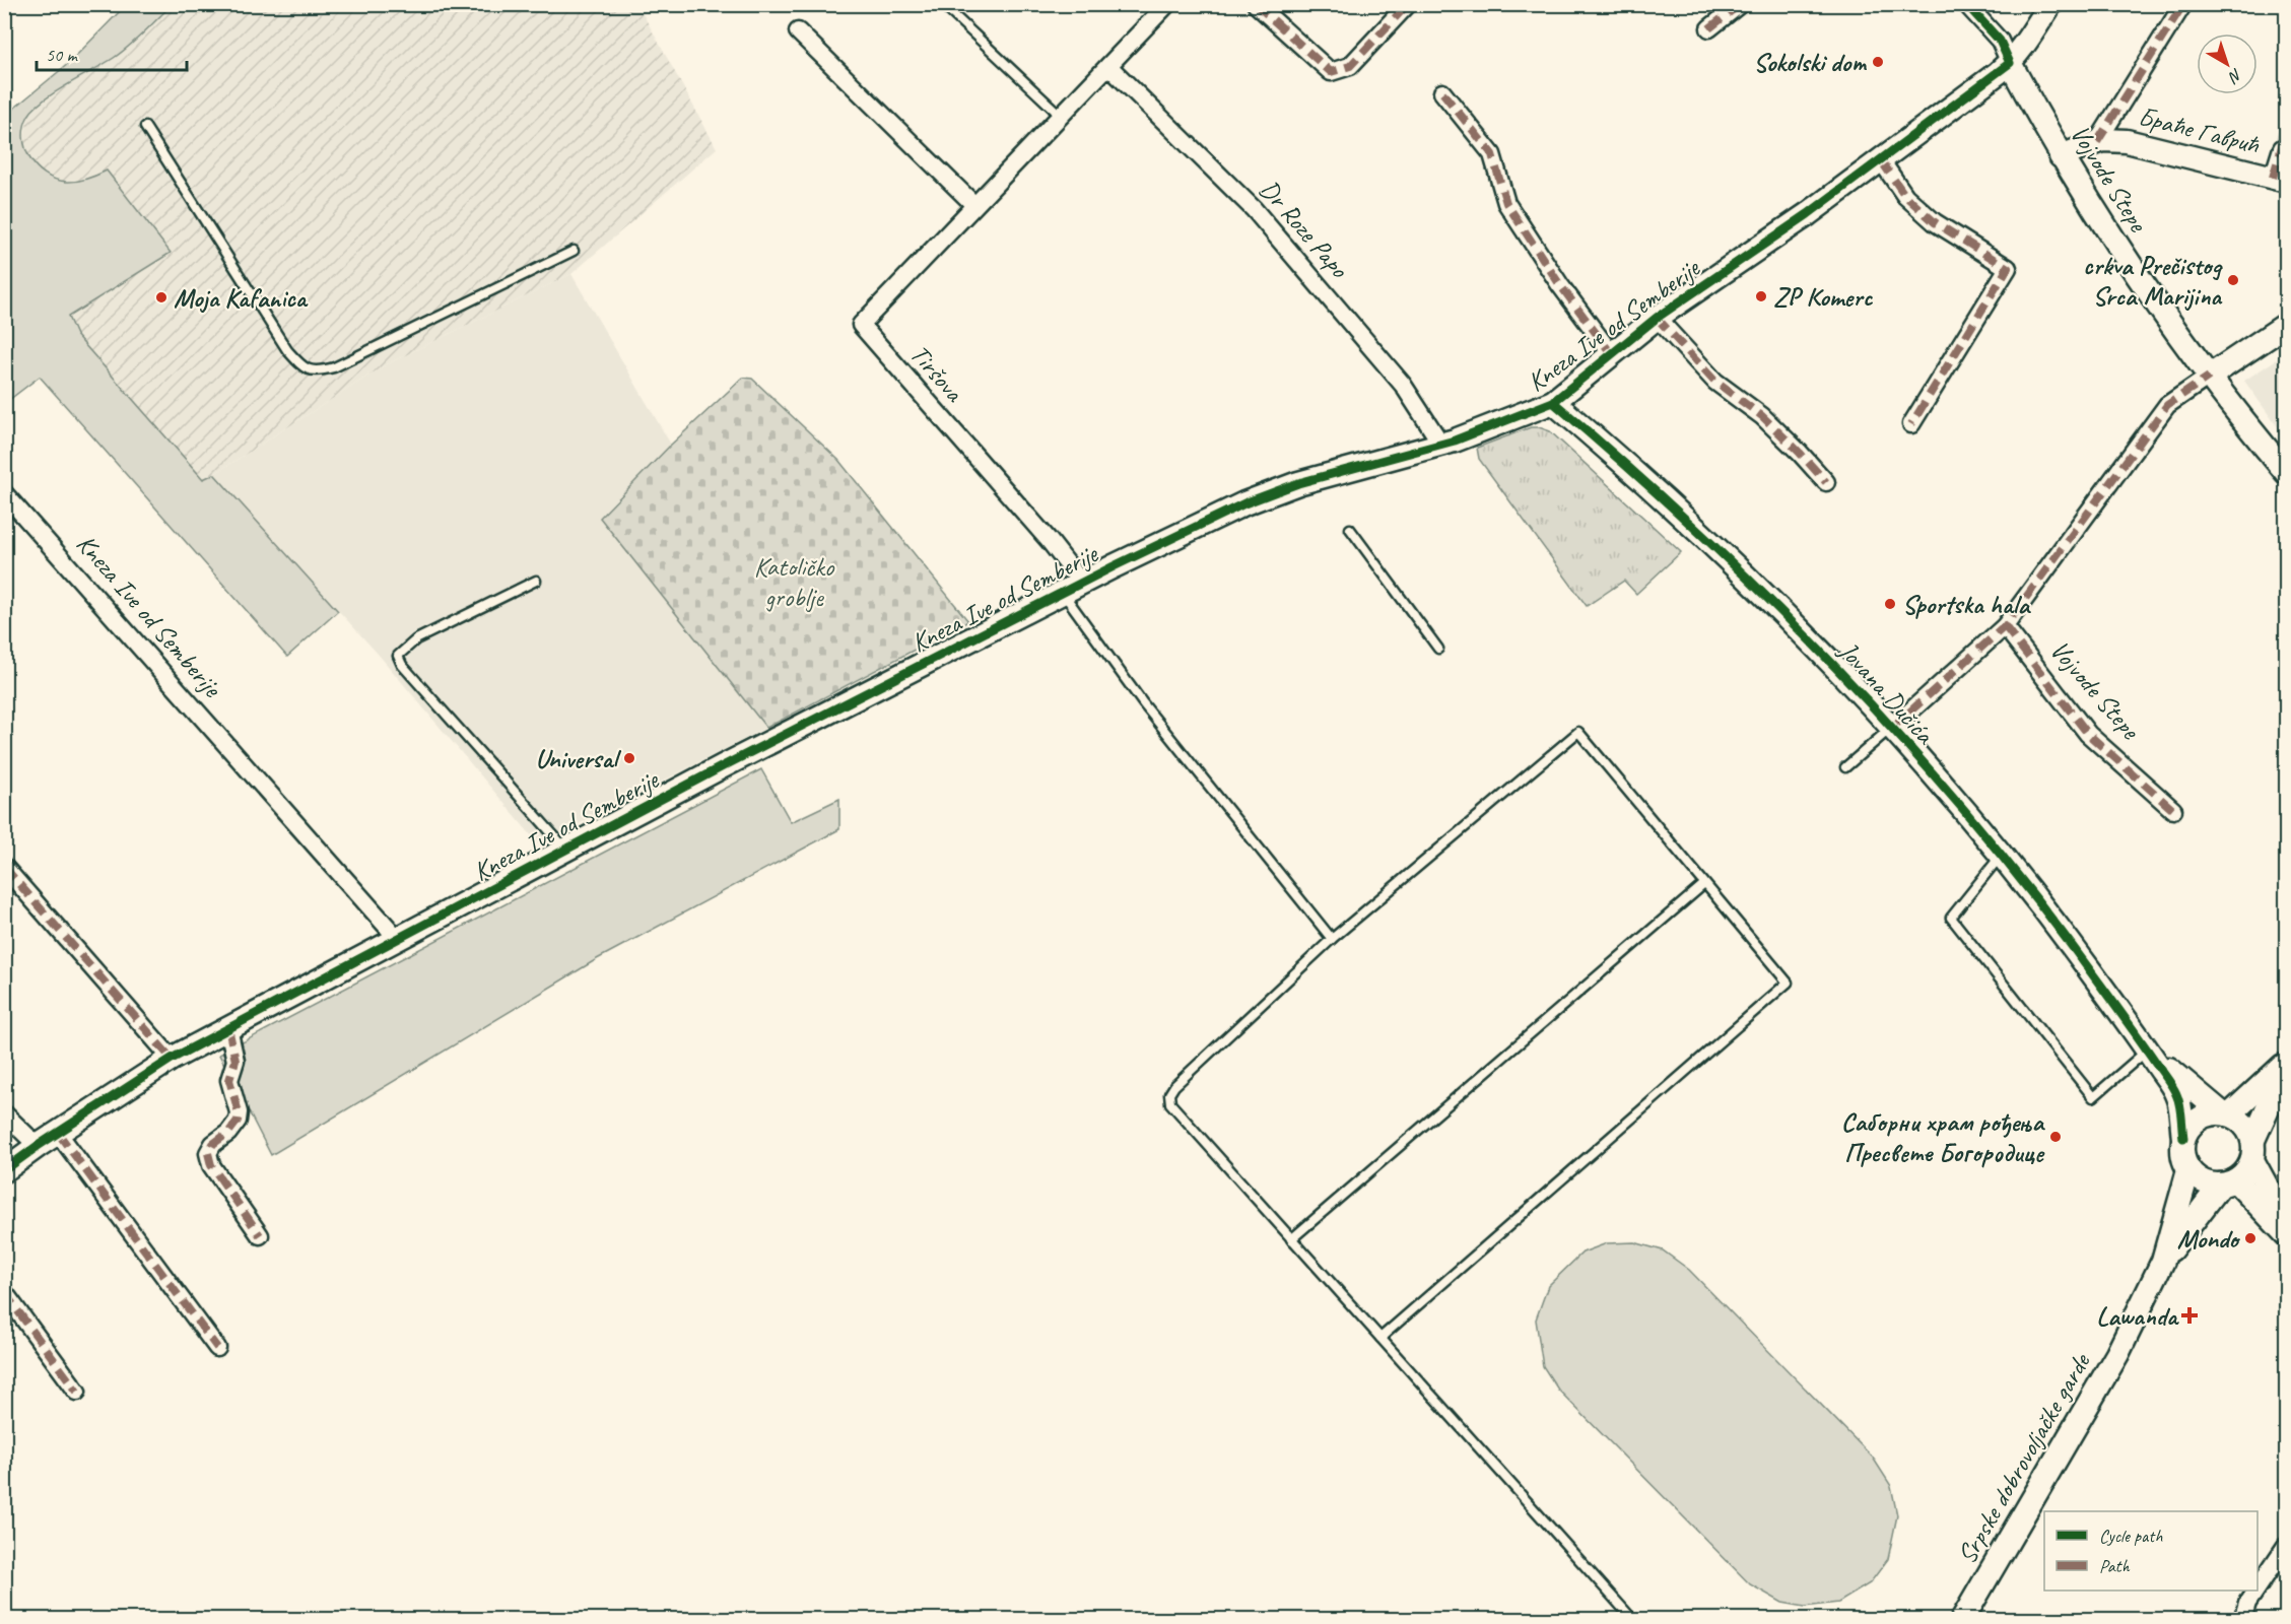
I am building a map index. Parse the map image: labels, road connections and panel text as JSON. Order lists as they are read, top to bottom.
{
  "streets": {
    "street": [
      "Браће Гаврић",
      "Vojvode Stepe",
      "Dr Roze Papo",
      "Kneza Ive od Semberije",
      "Tiršova",
      "Jovana Dučića",
      "Srpske dobrovoljačke garde"
    ]
  },
  "crossings": [
    ["Браће Гаврић", "Vojvode Stepe"],
    ["Vojvode Stepe", "Kneza Ive od Semberije"],
    ["Dr Roze Papo", "Kneza Ive od Semberije"],
    ["Dr Roze Papo", "Tiršova"],
    ["Kneza Ive od Semberije", "Tiršova"],
    ["Kneza Ive od Semberije", "Jovana Dučića"]
  ],
  "parks": ["Katoličko groblje"],
  "places": {
    "other": [
      "Sokolski dom",
      "crkva Prečistog Srca Marijina",
      "ZP Komerc",
      "Moja Kafanica",
      "Sportska hala",
      "Universal",
      "Саборни храм рођења Пресвете Богородице",
      "Mondo"
    ],
    "health": ["Lawanda"]
  },
  "legend": ["Cycle path", "Path"],
  "scale_bar": "50 m",
  "north": "bottom right"
}
